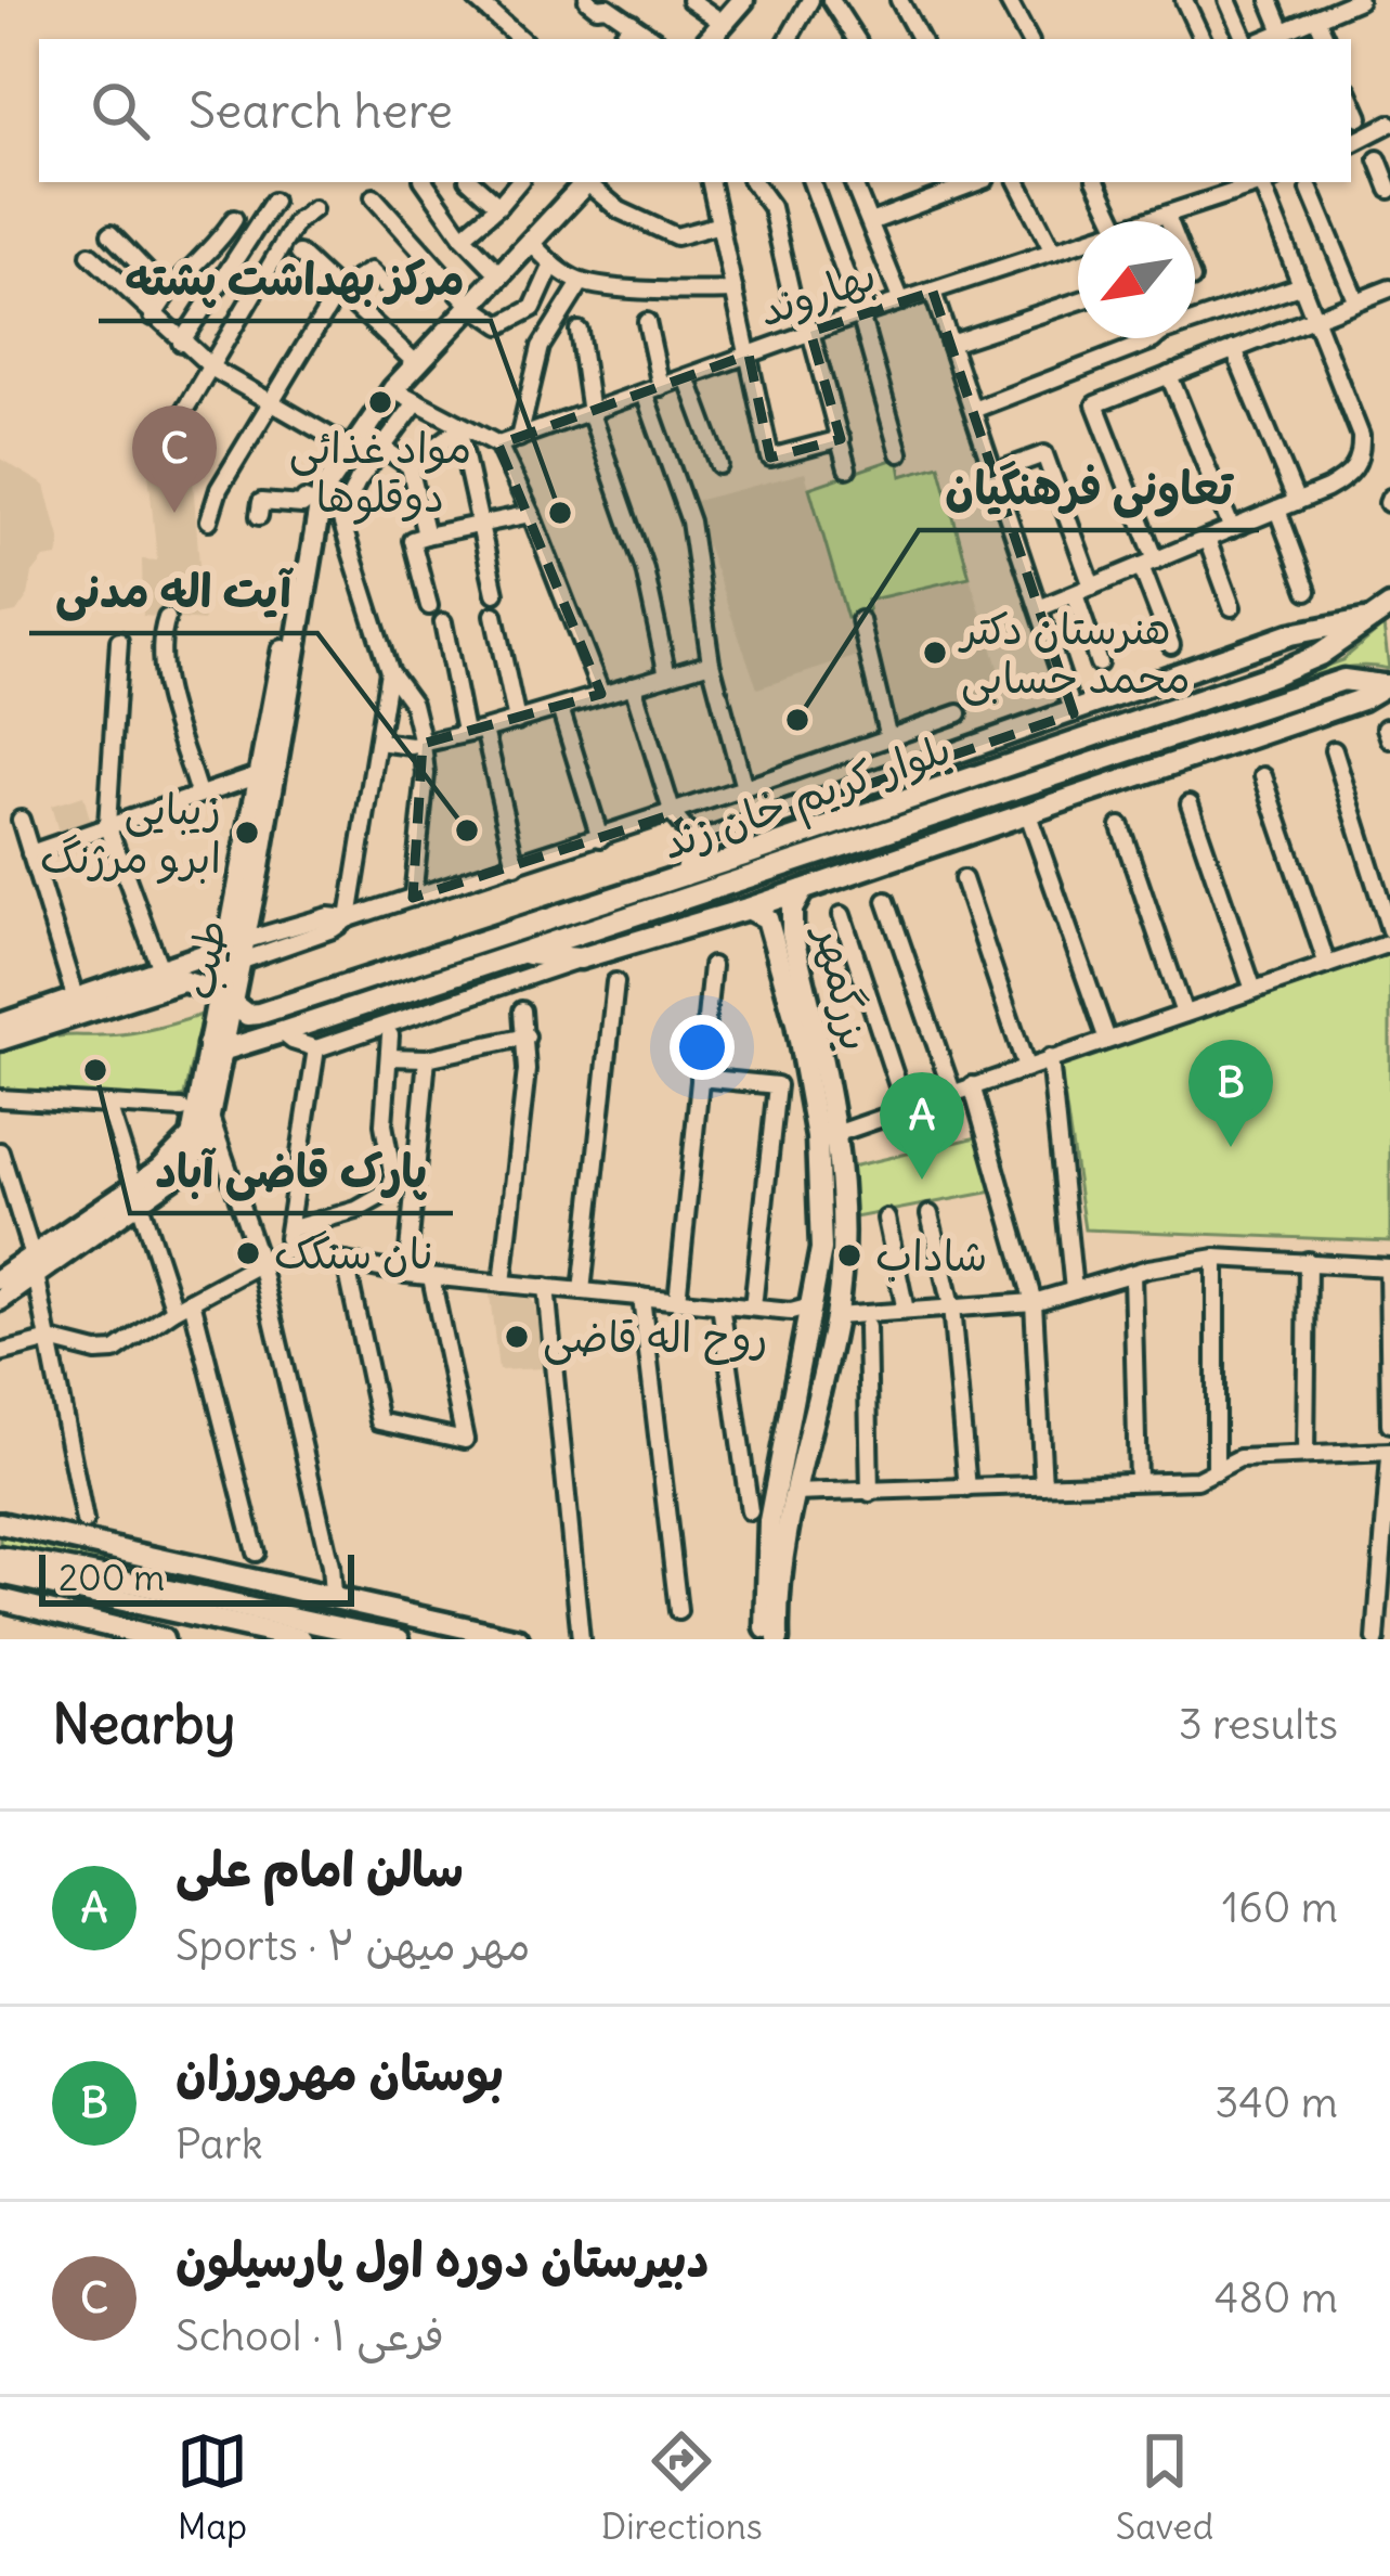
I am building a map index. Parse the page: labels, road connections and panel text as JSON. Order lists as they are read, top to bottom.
{
  "streets": {
    "main road": ["بلوار کریم خان زند", "طیب", "بزرگمهر"],
    "street": ["بهاروند"]
  },
  "crossings": [
    ["بلوار کریم خان زند", "طیب"],
    ["بلوار کریم خان زند", "بزرگمهر"]
  ],
  "places": [
    "مواد غذائی دوقلوها",
    "مرکز بهداشت پشته",
    "هنرستان دکتر محمد حسابی",
    "تعاونی فرهنگیان",
    "آیت اله مدنی",
    "زیبایی ابرو مرژنگ",
    "پارک قاضی آباد",
    "نان سنگک",
    "شاداب",
    "روح اله قاضی"
  ],
  "scale_bar": "200 m",
  "north": "bottom left",
  "page": {
    "search": "Search here",
    "pins": ["C", "B", "A"],
    "scale": "200 m",
    "heading": ["Nearby", "3 results"],
    "list": [
      {
        "mark": "A",
        "name": "سالن امام علی",
        "note": "Sports · مهر میهن ۲",
        "value": "160 m"
      },
      {
        "mark": "B",
        "name": "بوستان مهرورزان",
        "note": "Park",
        "value": "340 m"
      },
      {
        "mark": "C",
        "name": "دبیرستان دوره اول پارسیلون",
        "note": "School · فرعی ۱",
        "value": "480 m"
      }
    ],
    "nav": ["Map", "Directions", "Saved"]
  }
}
